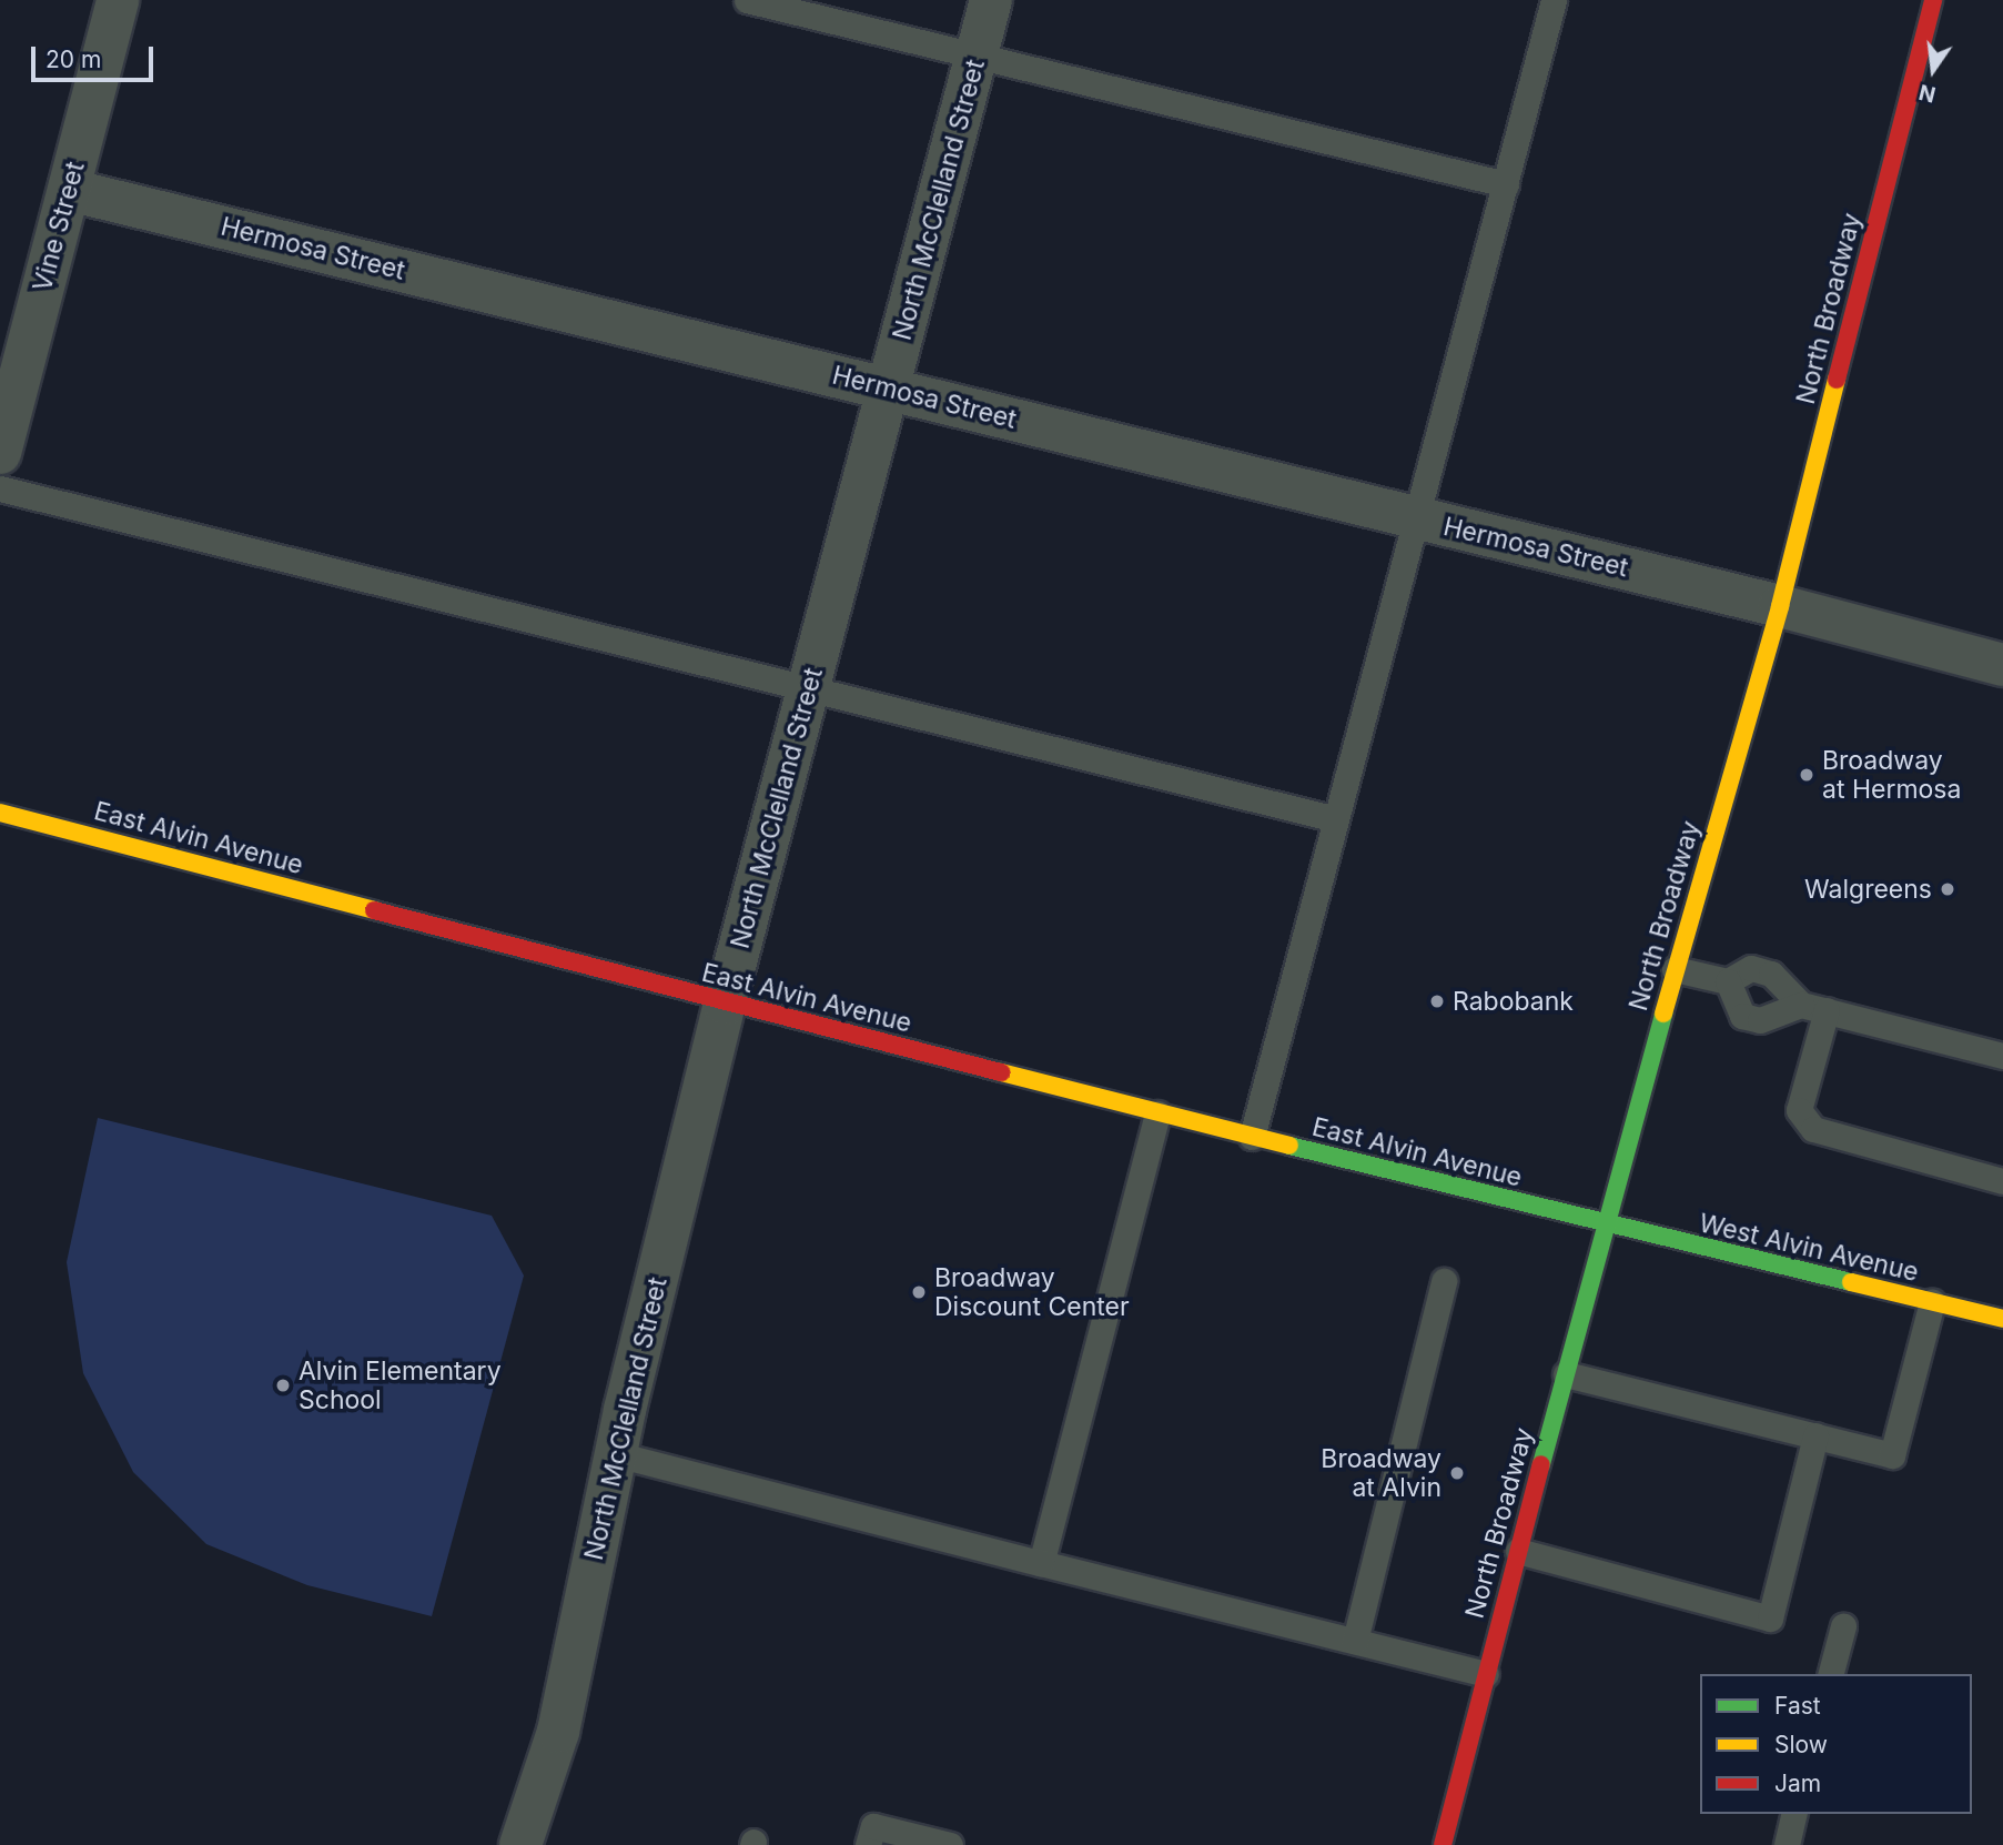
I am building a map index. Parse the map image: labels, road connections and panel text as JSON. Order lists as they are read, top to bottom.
{
  "streets": {
    "street": [
      "North McClelland Street",
      "Vine Street",
      "Hermosa Street",
      "North Broadway",
      "East Alvin Avenue",
      "West Alvin Avenue"
    ]
  },
  "crossings": [
    ["North McClelland Street", "Hermosa Street"],
    ["North McClelland Street", "East Alvin Avenue"],
    ["Vine Street", "Hermosa Street"],
    ["Hermosa Street", "North Broadway"],
    ["North Broadway", "East Alvin Avenue"],
    ["North Broadway", "West Alvin Avenue"],
    ["East Alvin Avenue", "West Alvin Avenue"]
  ],
  "places": [
    "Broadway at Hermosa",
    "Walgreens",
    "Rabobank",
    "Broadway Discount Center",
    "Alvin Elementary School",
    "Broadway at Alvin"
  ],
  "legend": ["Fast", "Slow", "Jam"],
  "scale_bar": "20 m",
  "north": "bottom"
}
